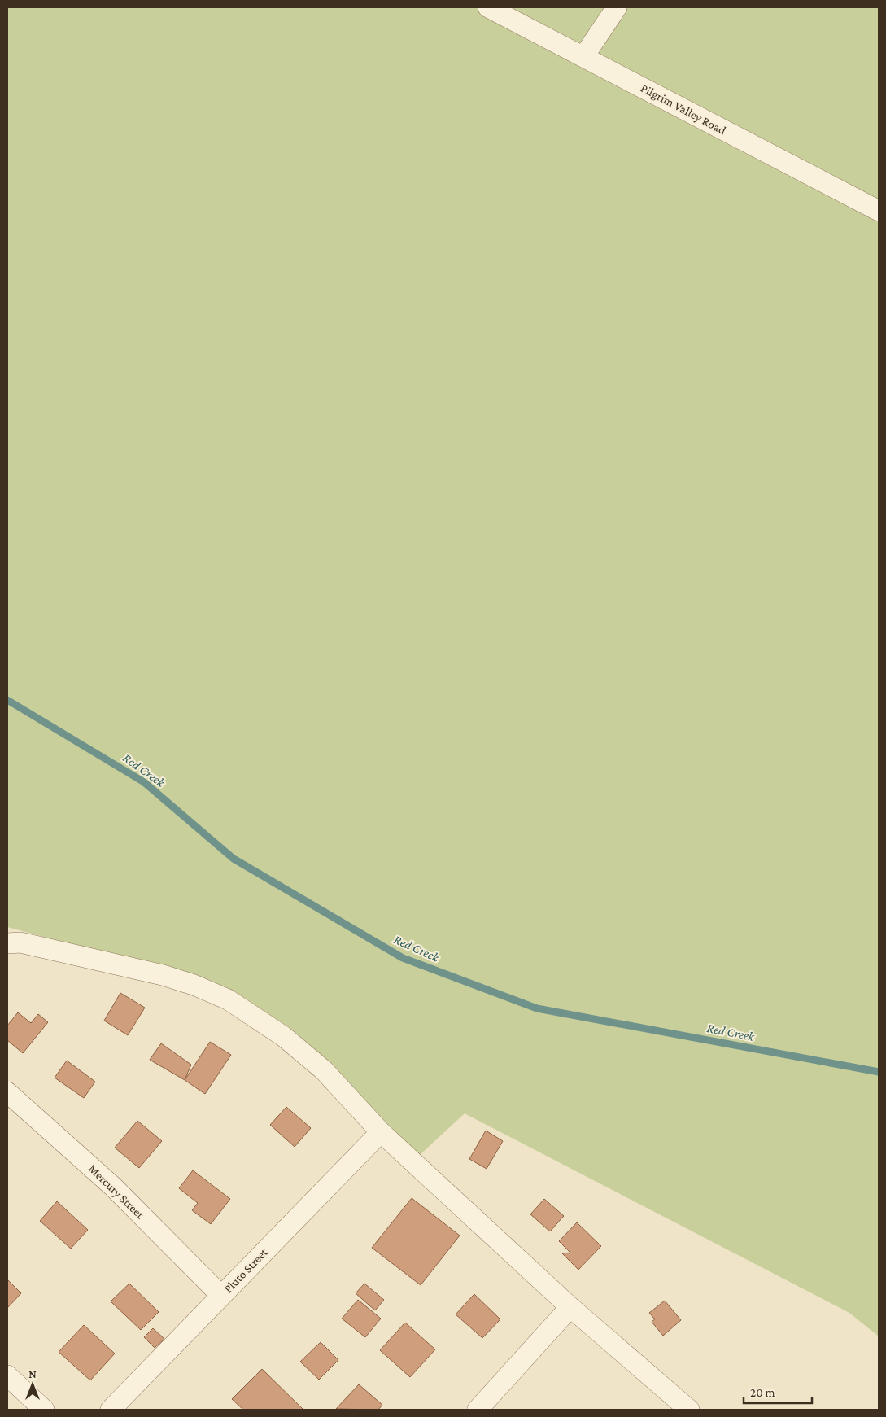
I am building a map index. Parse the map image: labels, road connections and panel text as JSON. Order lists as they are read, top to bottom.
{
  "streets": {
    "street": ["Pilgrim Valley Road", "Mercury Street", "Pluto Street"]
  },
  "crossings": [
    ["Mercury Street", "Pluto Street"]
  ],
  "water": ["Red Creek"],
  "scale_bar": "20 m",
  "north": "top"
}
